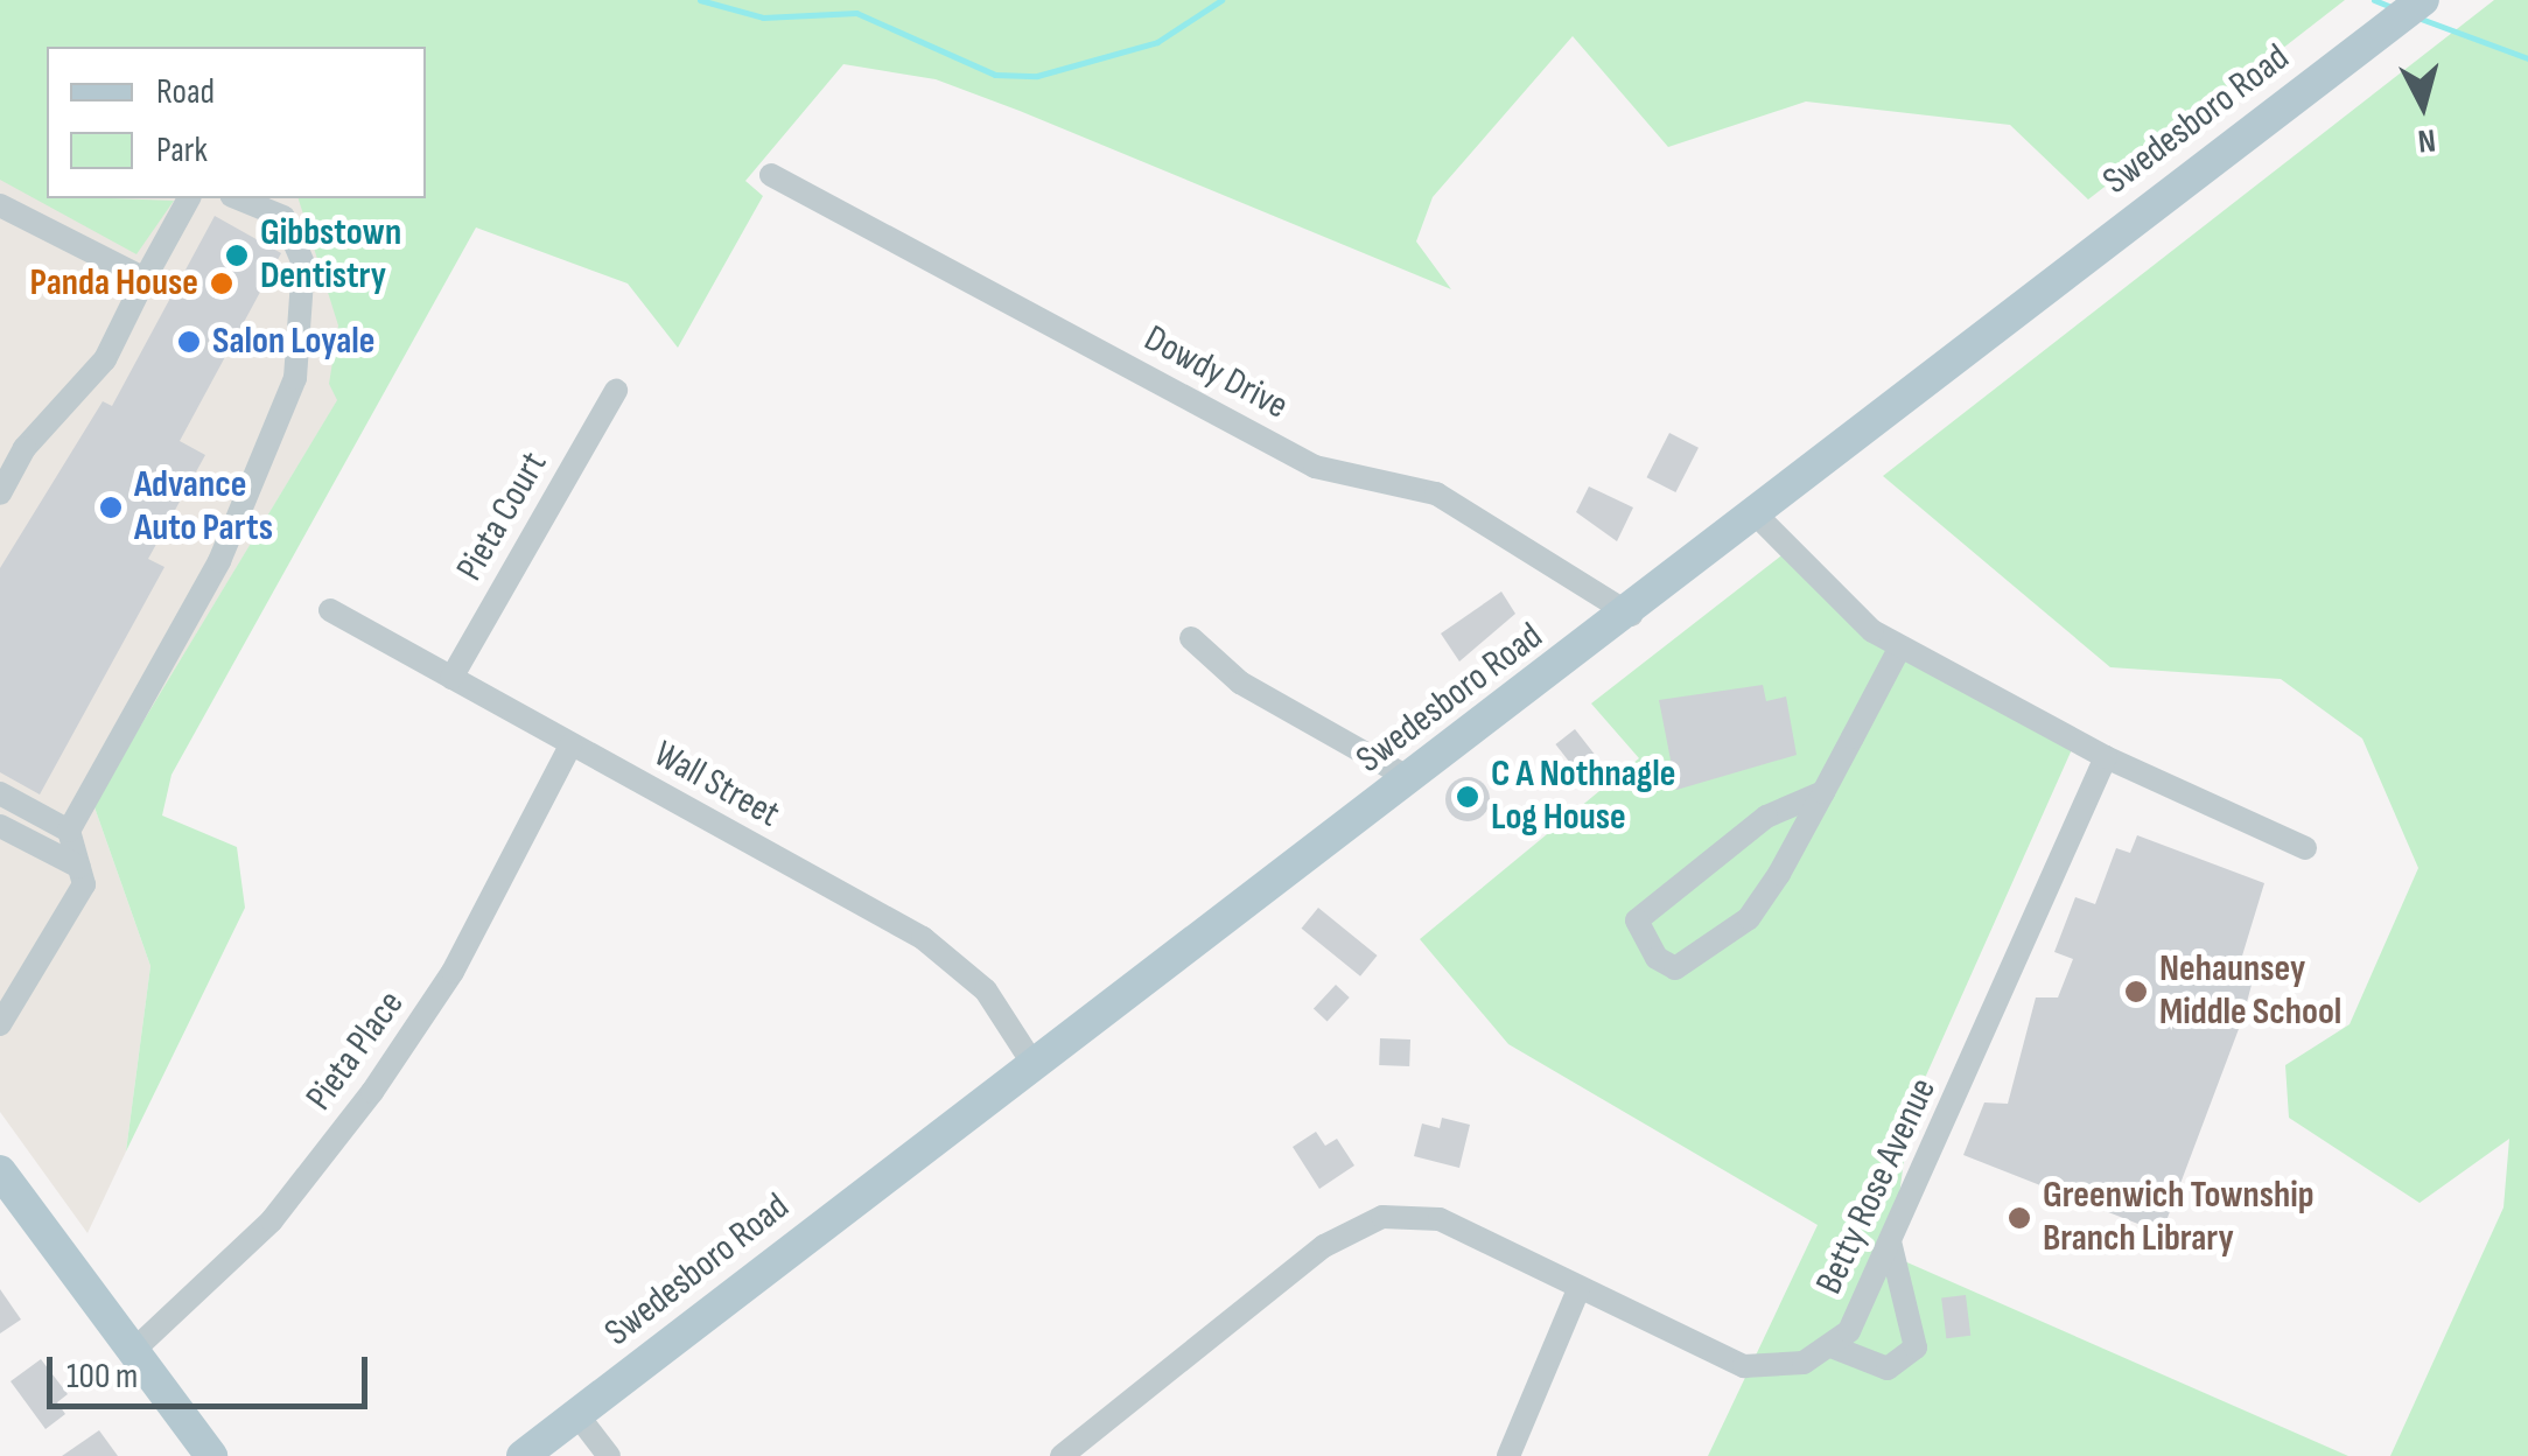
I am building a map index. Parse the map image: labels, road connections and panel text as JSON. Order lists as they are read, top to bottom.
{
  "streets": {
    "main road": ["Swedesboro Road"],
    "street": [
      "Dowdy Drive",
      "Pieta Court",
      "Wall Street",
      "Pieta Place",
      "Betty Rose Avenue"
    ]
  },
  "crossings": [
    ["Swedesboro Road", "Dowdy Drive"],
    ["Swedesboro Road", "Wall Street"],
    ["Pieta Court", "Wall Street"],
    ["Wall Street", "Pieta Place"]
  ],
  "places": [
    "Gibbstown Dentistry",
    "Panda House",
    "Salon Loyale",
    "Advance Auto Parts",
    "C A Nothnagle Log House",
    "Nehaunsey Middle School",
    "Greenwich Township Branch Library"
  ],
  "legend": ["Road", "Park"],
  "scale_bar": "100 m",
  "north": "bottom"
}
